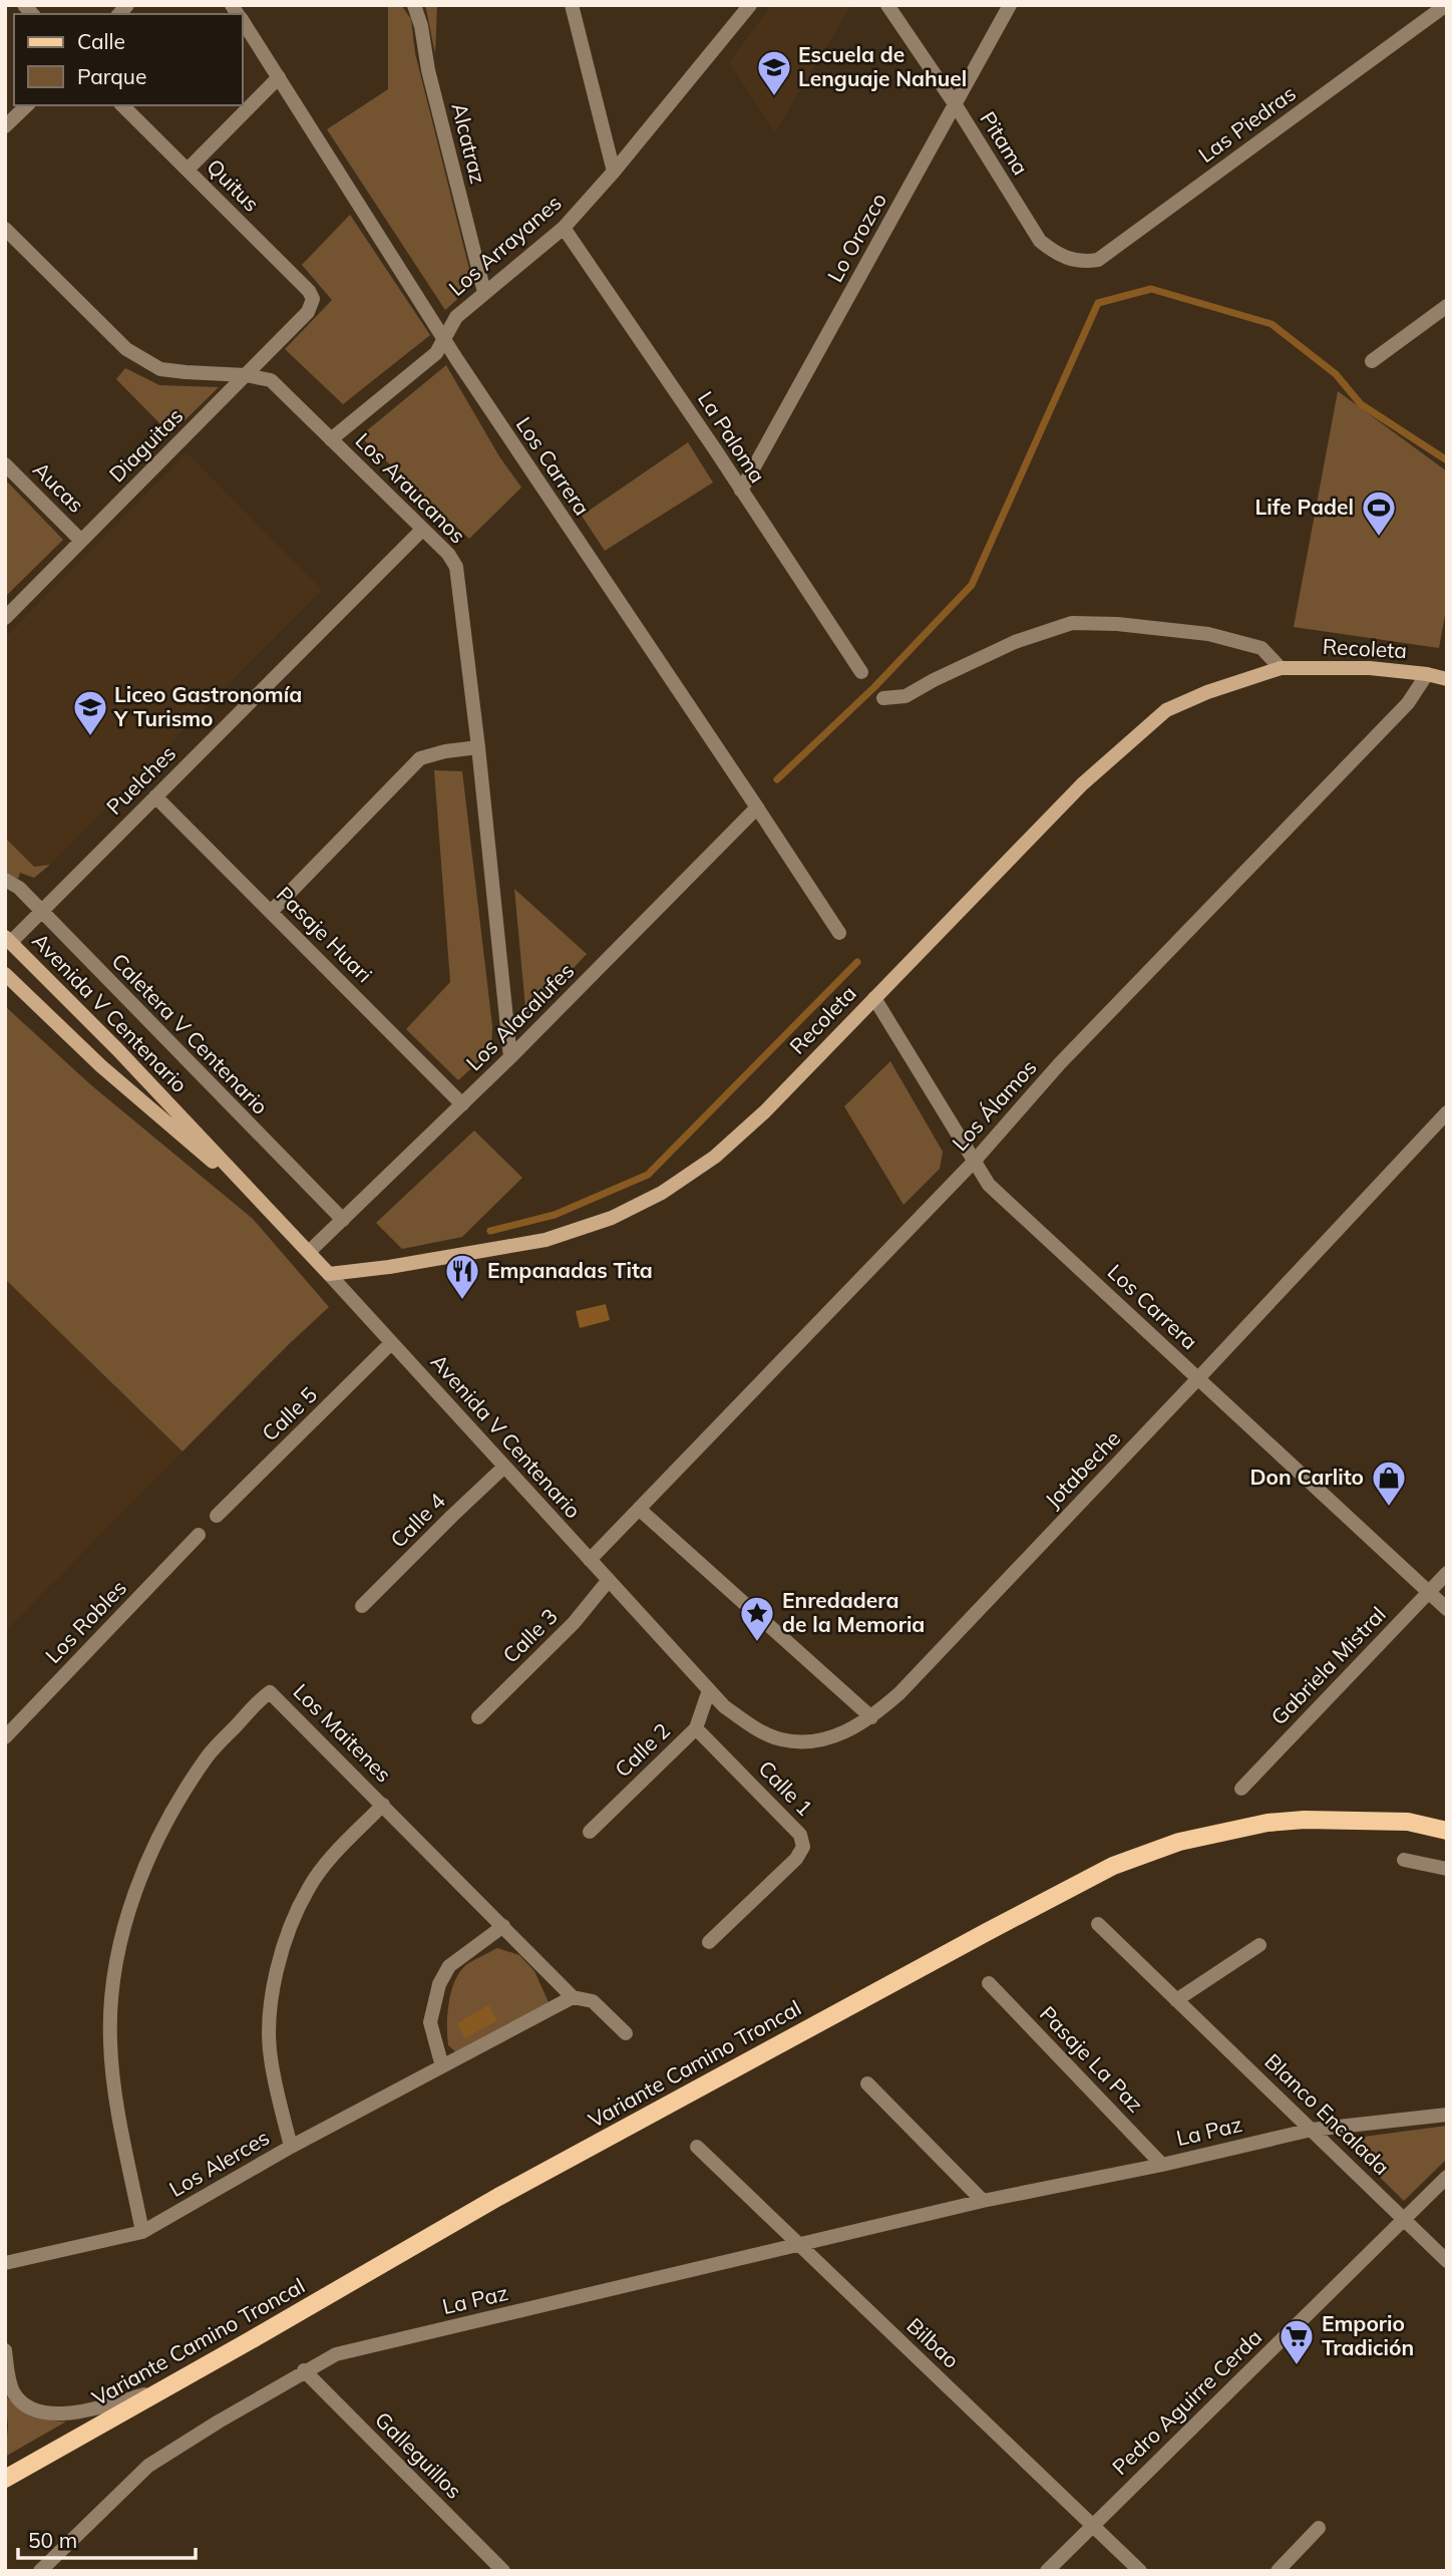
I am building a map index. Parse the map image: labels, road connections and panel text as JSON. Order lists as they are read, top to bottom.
{
  "streets": {
    "main road": ["Recoleta", "Avenida V Centenario", "Variante Camino Troncal"],
    "street": [
      "Las Piedras",
      "Alcatraz",
      "Pitama",
      "Quitus",
      "Lo Orozco",
      "Los Arrayanes",
      "La Paloma",
      "Diaguitas",
      "Los Carrera",
      "Aucas",
      "Los Araucanos",
      "Puelches",
      "Pasaje Huari",
      "Los Alacalufes",
      "Caletera V Centenario",
      "Los Álamos",
      "Calle 5",
      "Jotabeche",
      "Calle 4",
      "Los Robles",
      "Calle 3",
      "Gabriela Mistral",
      "Los Maitenes",
      "Calle 2",
      "Calle 1",
      "Pasaje La Paz",
      "Blanco Encalada",
      "La Paz",
      "Los Alerces",
      "Bilbao",
      "Pedro Aguirre Cerda",
      "Galleguillos"
    ]
  },
  "crossings": [
    ["Las Piedras", "Pitama"],
    ["Alcatraz", "Los Arrayanes"],
    ["Pitama", "Lo Orozco"],
    ["Quitus", "Diaguitas"],
    ["Lo Orozco", "La Paloma"],
    ["Los Arrayanes", "La Paloma"],
    ["Los Arrayanes", "Los Carrera"],
    ["Los Arrayanes", "Los Araucanos"],
    ["Diaguitas", "Aucas"],
    ["Diaguitas", "Los Araucanos"],
    ["Los Carrera", "Recoleta"],
    ["Los Carrera", "Los Alacalufes"],
    ["Los Carrera", "Los Álamos"],
    ["Los Carrera", "Jotabeche"],
    ["Los Carrera", "Gabriela Mistral"],
    ["Los Araucanos", "Puelches"],
    ["Los Araucanos", "Los Alacalufes"],
    ["Recoleta", "Avenida V Centenario"],
    ["Recoleta", "Los Álamos"],
    ["Puelches", "Pasaje Huari"],
    ["Puelches", "Avenida V Centenario"],
    ["Puelches", "Caletera V Centenario"],
    ["Pasaje Huari", "Los Alacalufes"],
    ["Avenida V Centenario", "Los Alacalufes"],
    ["Avenida V Centenario", "Los Álamos"],
    ["Avenida V Centenario", "Calle 5"],
    ["Avenida V Centenario", "Jotabeche"],
    ["Avenida V Centenario", "Calle 4"],
    ["Avenida V Centenario", "Calle 3"],
    ["Avenida V Centenario", "Calle 2"],
    ["Los Alacalufes", "Caletera V Centenario"],
    ["Jotabeche", "Calle 2"],
    ["Los Maitenes", "Los Alerces"],
    ["Calle 2", "Calle 1"],
    ["Pasaje La Paz", "La Paz"],
    ["Blanco Encalada", "La Paz"],
    ["Blanco Encalada", "Pedro Aguirre Cerda"],
    ["La Paz", "Bilbao"],
    ["La Paz", "Galleguillos"],
    ["Bilbao", "Pedro Aguirre Cerda"]
  ],
  "places": {
    "school or university": ["Escuela de Lenguaje Nahuel", "Liceo Gastronomía Y Turismo"],
    "sports": ["Life Padel"],
    "restaurant": ["Empanadas Tita"],
    "shop": ["Don Carlito"],
    "place": ["Enredadera de la Memoria"],
    "supermarket": ["Emporio Tradición"]
  },
  "legend": ["Calle", "Parque"],
  "scale_bar": "50 m"
}
